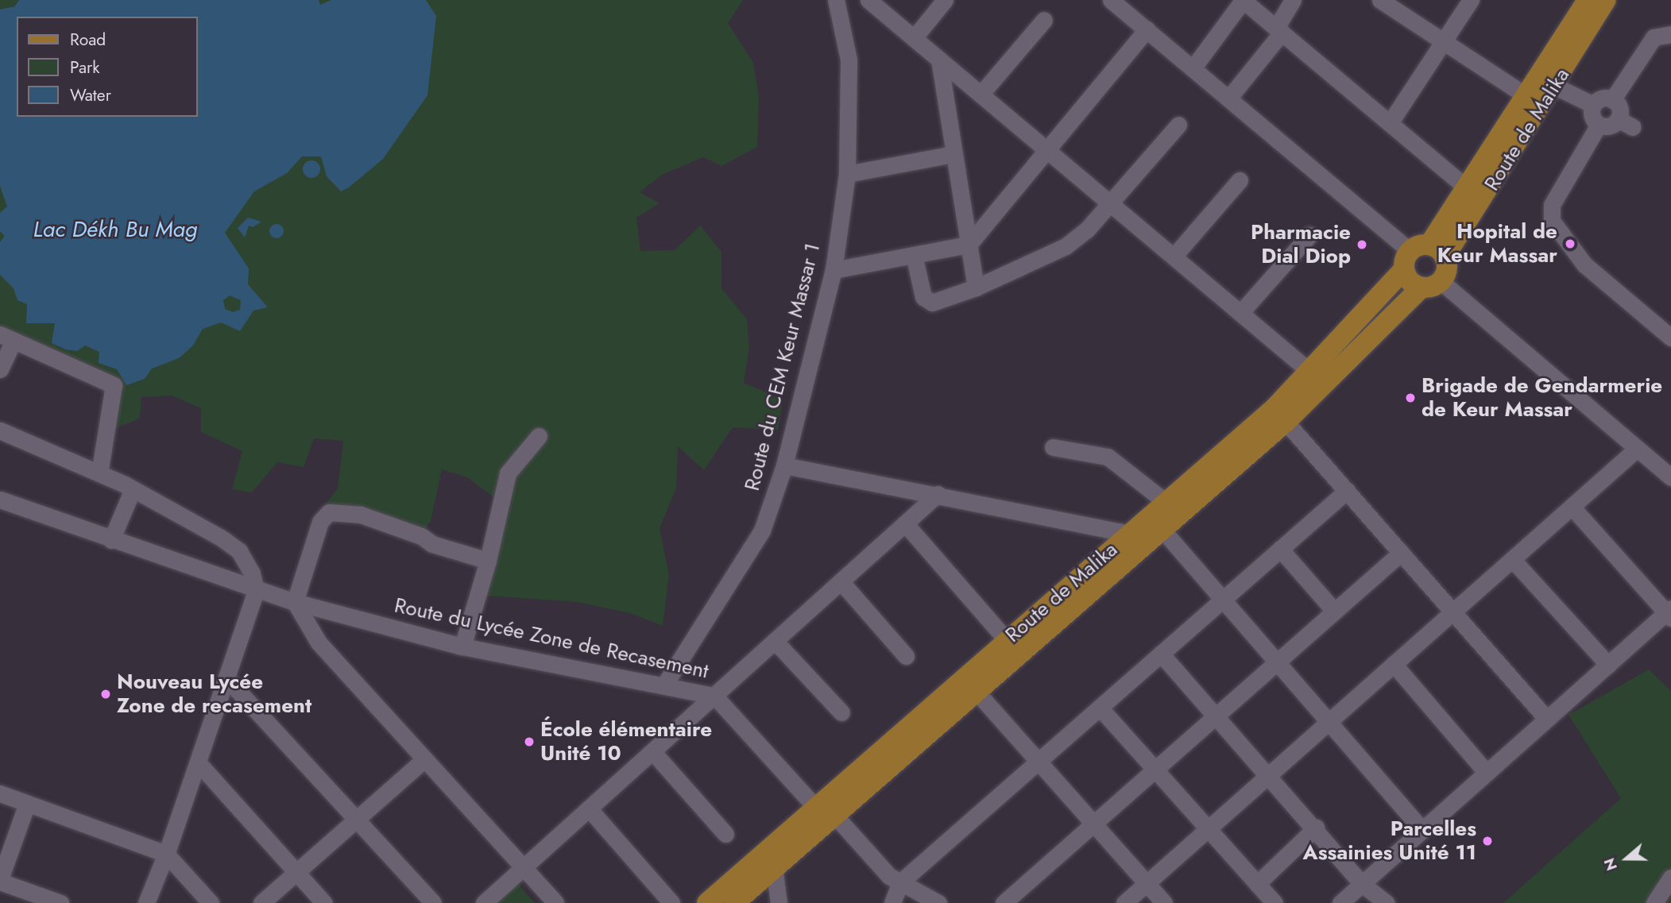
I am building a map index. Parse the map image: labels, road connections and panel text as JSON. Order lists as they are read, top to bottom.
{
  "streets": {
    "main road": ["Route de Malika"],
    "street": ["Route du CEM Keur Massar 1", "Route du Lycée Zone de Recasement"]
  },
  "crossings": [
    ["Route du CEM Keur Massar 1", "Route du Lycée Zone de Recasement"]
  ],
  "water": ["Lac Dékh Bu Mag"],
  "places": [
    "Hopital de Keur Massar",
    "Pharmacie Dial Diop",
    "Brigade de Gendarmerie de Keur Massar",
    "Nouveau Lycée Zone de recasement",
    "École élémentaire Unité 10",
    "Parcelles Assainies Unité 11"
  ],
  "legend": ["Road", "Park", "Water"],
  "north": "left"
}
